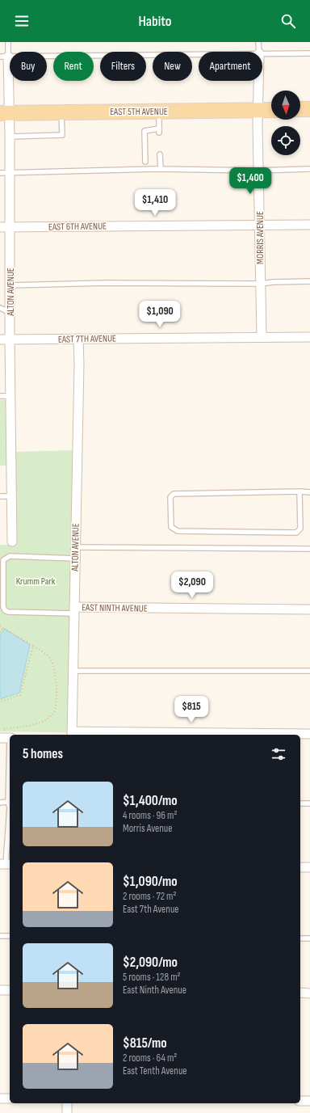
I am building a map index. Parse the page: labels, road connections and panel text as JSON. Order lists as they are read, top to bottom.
{
  "streets": {
    "main road": ["EAST 5TH AVENUE"],
    "street": [
      "EAST 6TH AVENUE",
      "MORRIS AVENUE",
      "ALTON AVENUE",
      "EAST 7TH AVENUE",
      "EAST NINTH AVENUE"
    ]
  },
  "crossings": [
    ["EAST 5TH AVENUE", "MORRIS AVENUE"],
    ["EAST 5TH AVENUE", "ALTON AVENUE"],
    ["EAST 6TH AVENUE", "MORRIS AVENUE"],
    ["EAST 6TH AVENUE", "ALTON AVENUE"],
    ["MORRIS AVENUE", "EAST 7TH AVENUE"],
    ["ALTON AVENUE", "EAST 7TH AVENUE"],
    ["ALTON AVENUE", "EAST NINTH AVENUE"]
  ],
  "parks": ["Krumm Park"],
  "north": "bottom",
  "page": {
    "header": "Habito",
    "chip": [
      "Buy",
      "Rent",
      "Filters",
      "New",
      "Apartment"
    ],
    "price": [
      "$1,400",
      "$1,410",
      "$1,090",
      "$2,090",
      "$815"
    ],
    "heading": "5 homes",
    "list": [
      {
        "name": "$1,400/mo",
        "note": "4 rooms · 96 m² · Morris Avenue"
      },
      {
        "name": "$1,090/mo",
        "note": "2 rooms · 72 m² · East 7th Avenue"
      },
      {
        "name": "$2,090/mo",
        "note": "5 rooms · 128 m² · East Ninth Avenue"
      },
      {
        "name": "$815/mo",
        "note": "2 rooms · 64 m² · East Tenth Avenue"
      }
    ]
  }
}
